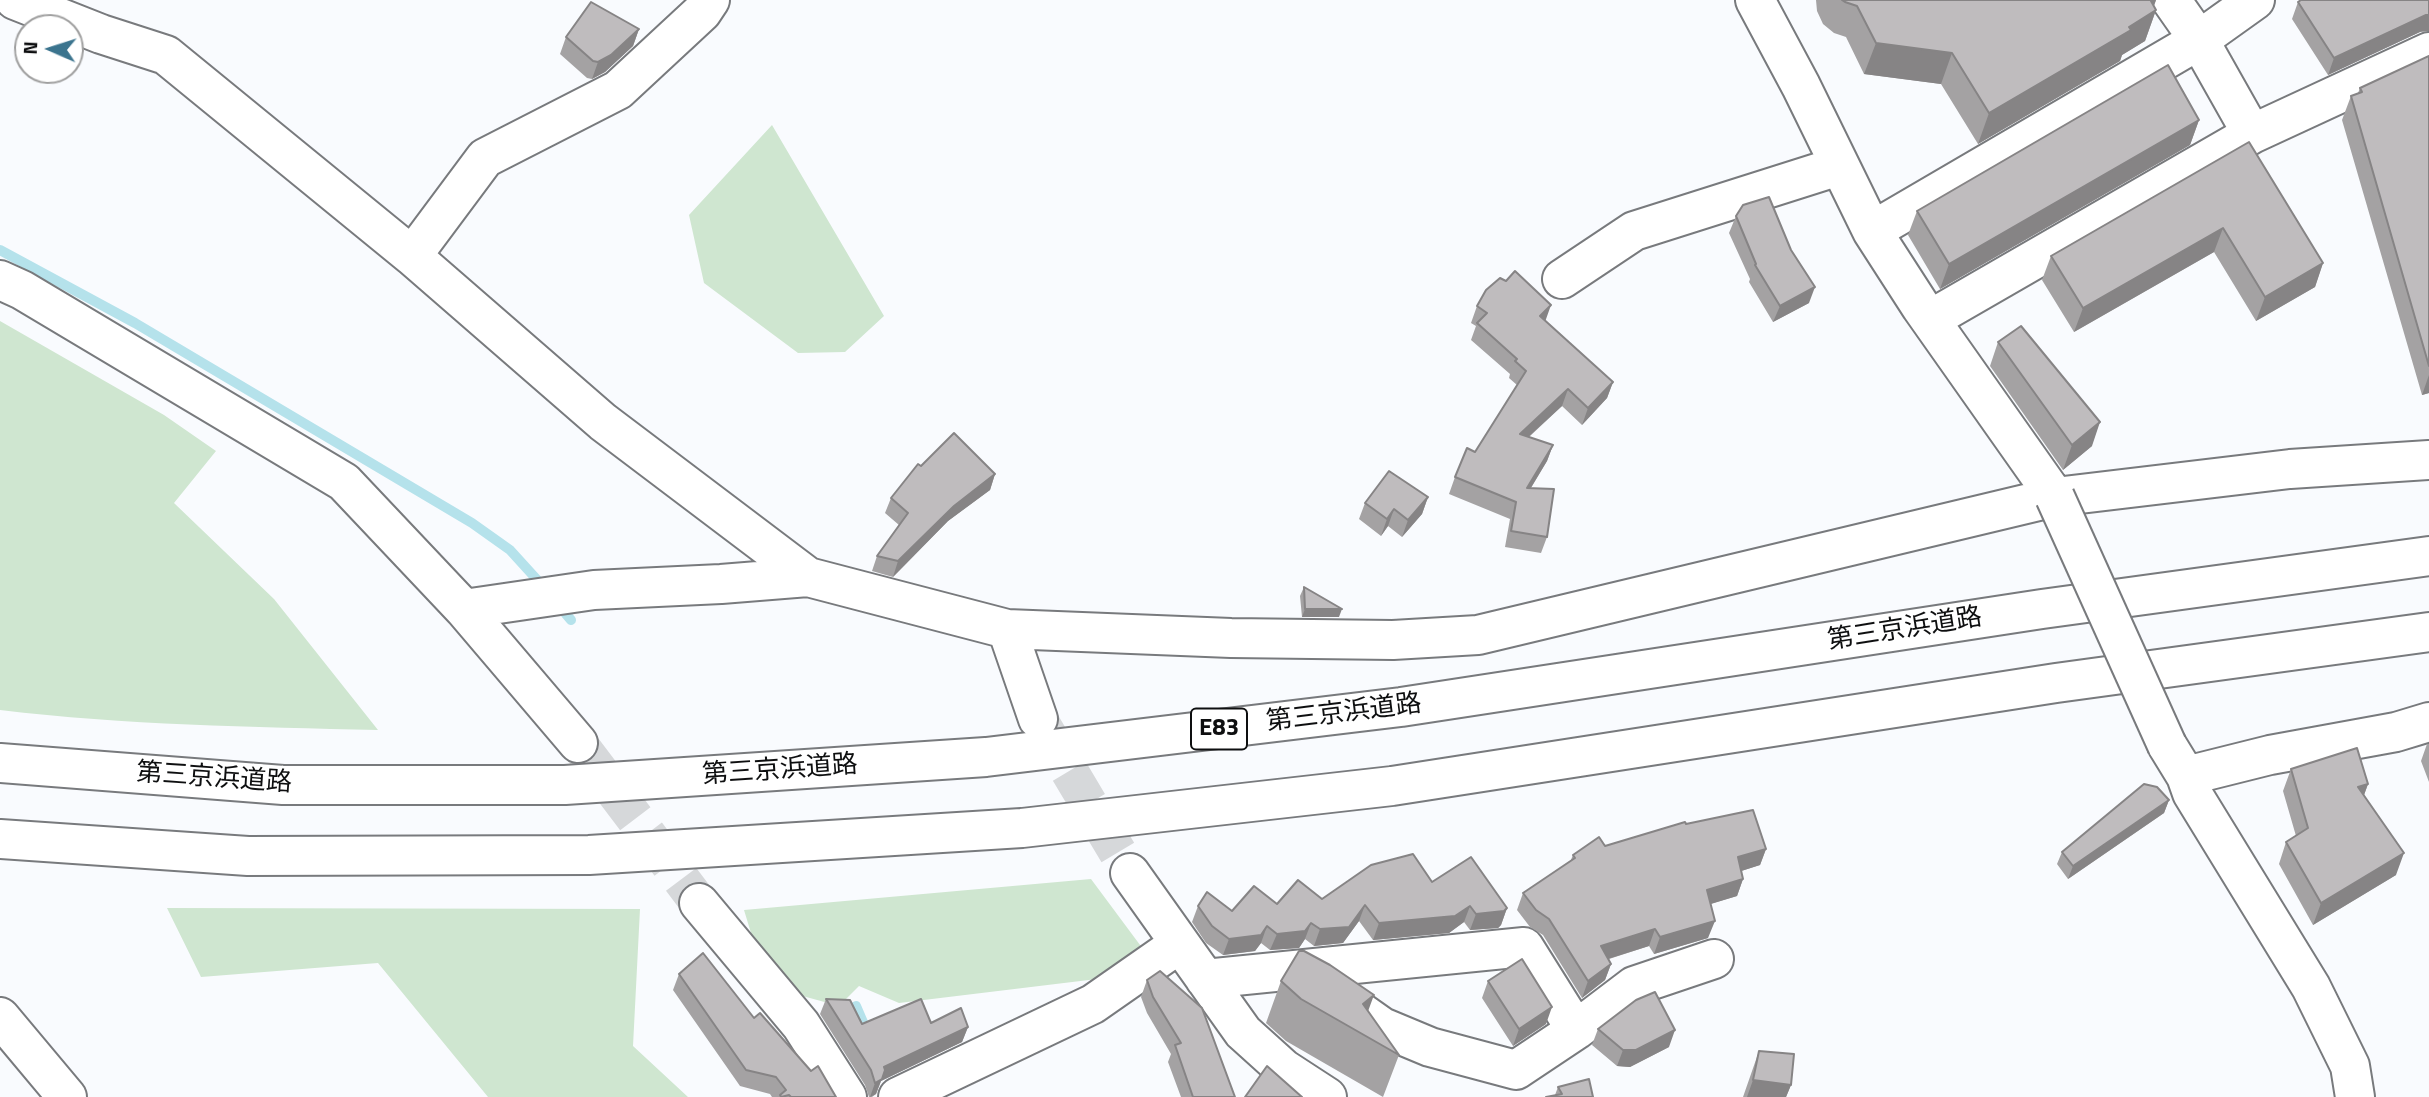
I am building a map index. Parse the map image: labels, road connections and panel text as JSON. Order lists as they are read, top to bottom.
{
  "streets": {
    "main road": ["第三京浜道路", "E83"]
  },
  "north": "left"
}
